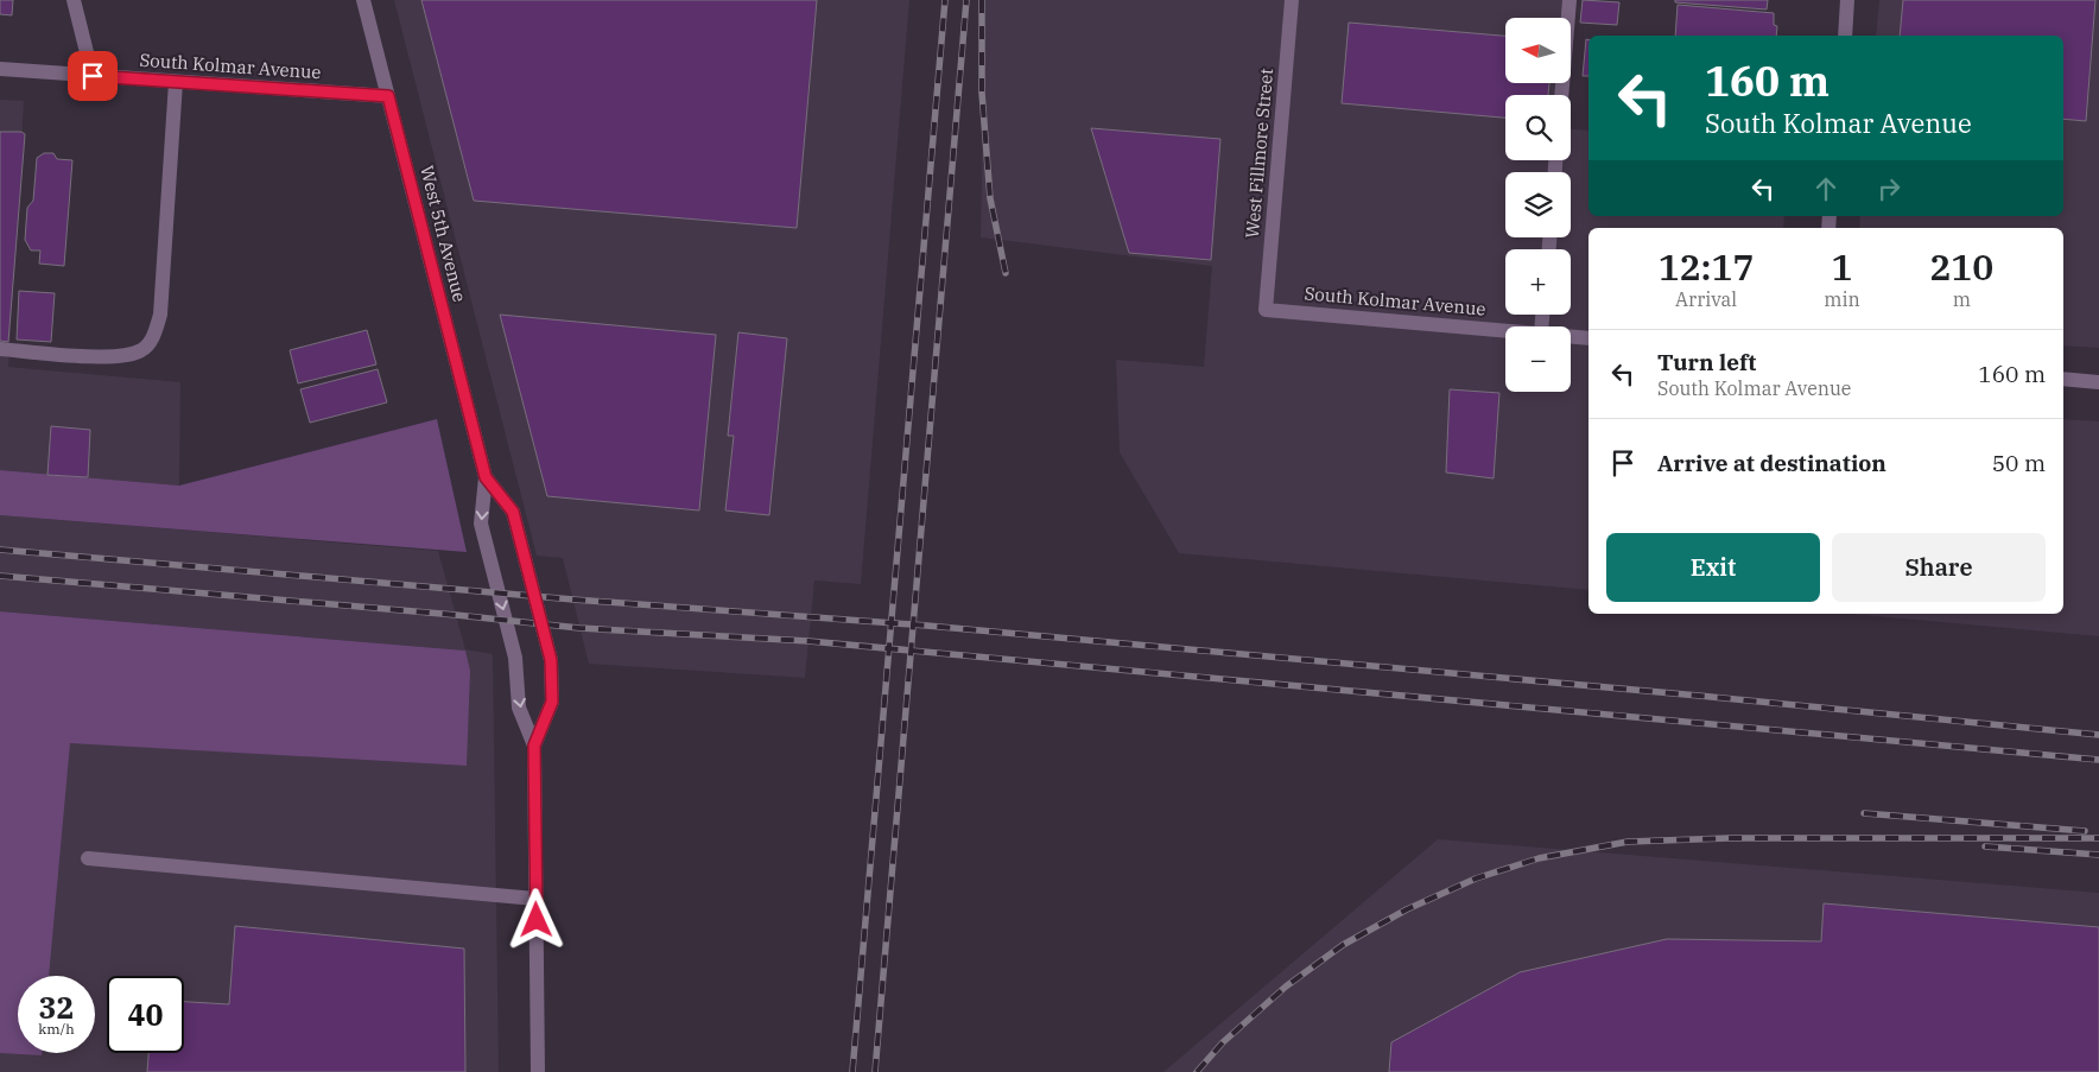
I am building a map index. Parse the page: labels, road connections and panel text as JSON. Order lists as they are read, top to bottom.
{
  "streets": {
    "street": ["South Kolmar Avenue", "West Fillmore Street", "West 5th Avenue"]
  },
  "crossings": [
    ["South Kolmar Avenue", "West Fillmore Street"],
    ["South Kolmar Avenue", "West 5th Avenue"]
  ],
  "north": "left",
  "page": {
    "map_buttons": ["+", "−"],
    "turn": ["160 m", "South Kolmar Avenue"],
    "eta": [
      "12:17",
      "Arrival",
      "1",
      "min",
      "210",
      "m"
    ],
    "list": [
      {
        "name": "Turn left",
        "note": "South Kolmar Avenue",
        "value": "160 m"
      },
      {
        "name": "Arrive at destination",
        "value": "50 m"
      }
    ],
    "buttons": ["Exit", "Share"],
    "speed": "32 km/h",
    "limit": "40"
  }
}
